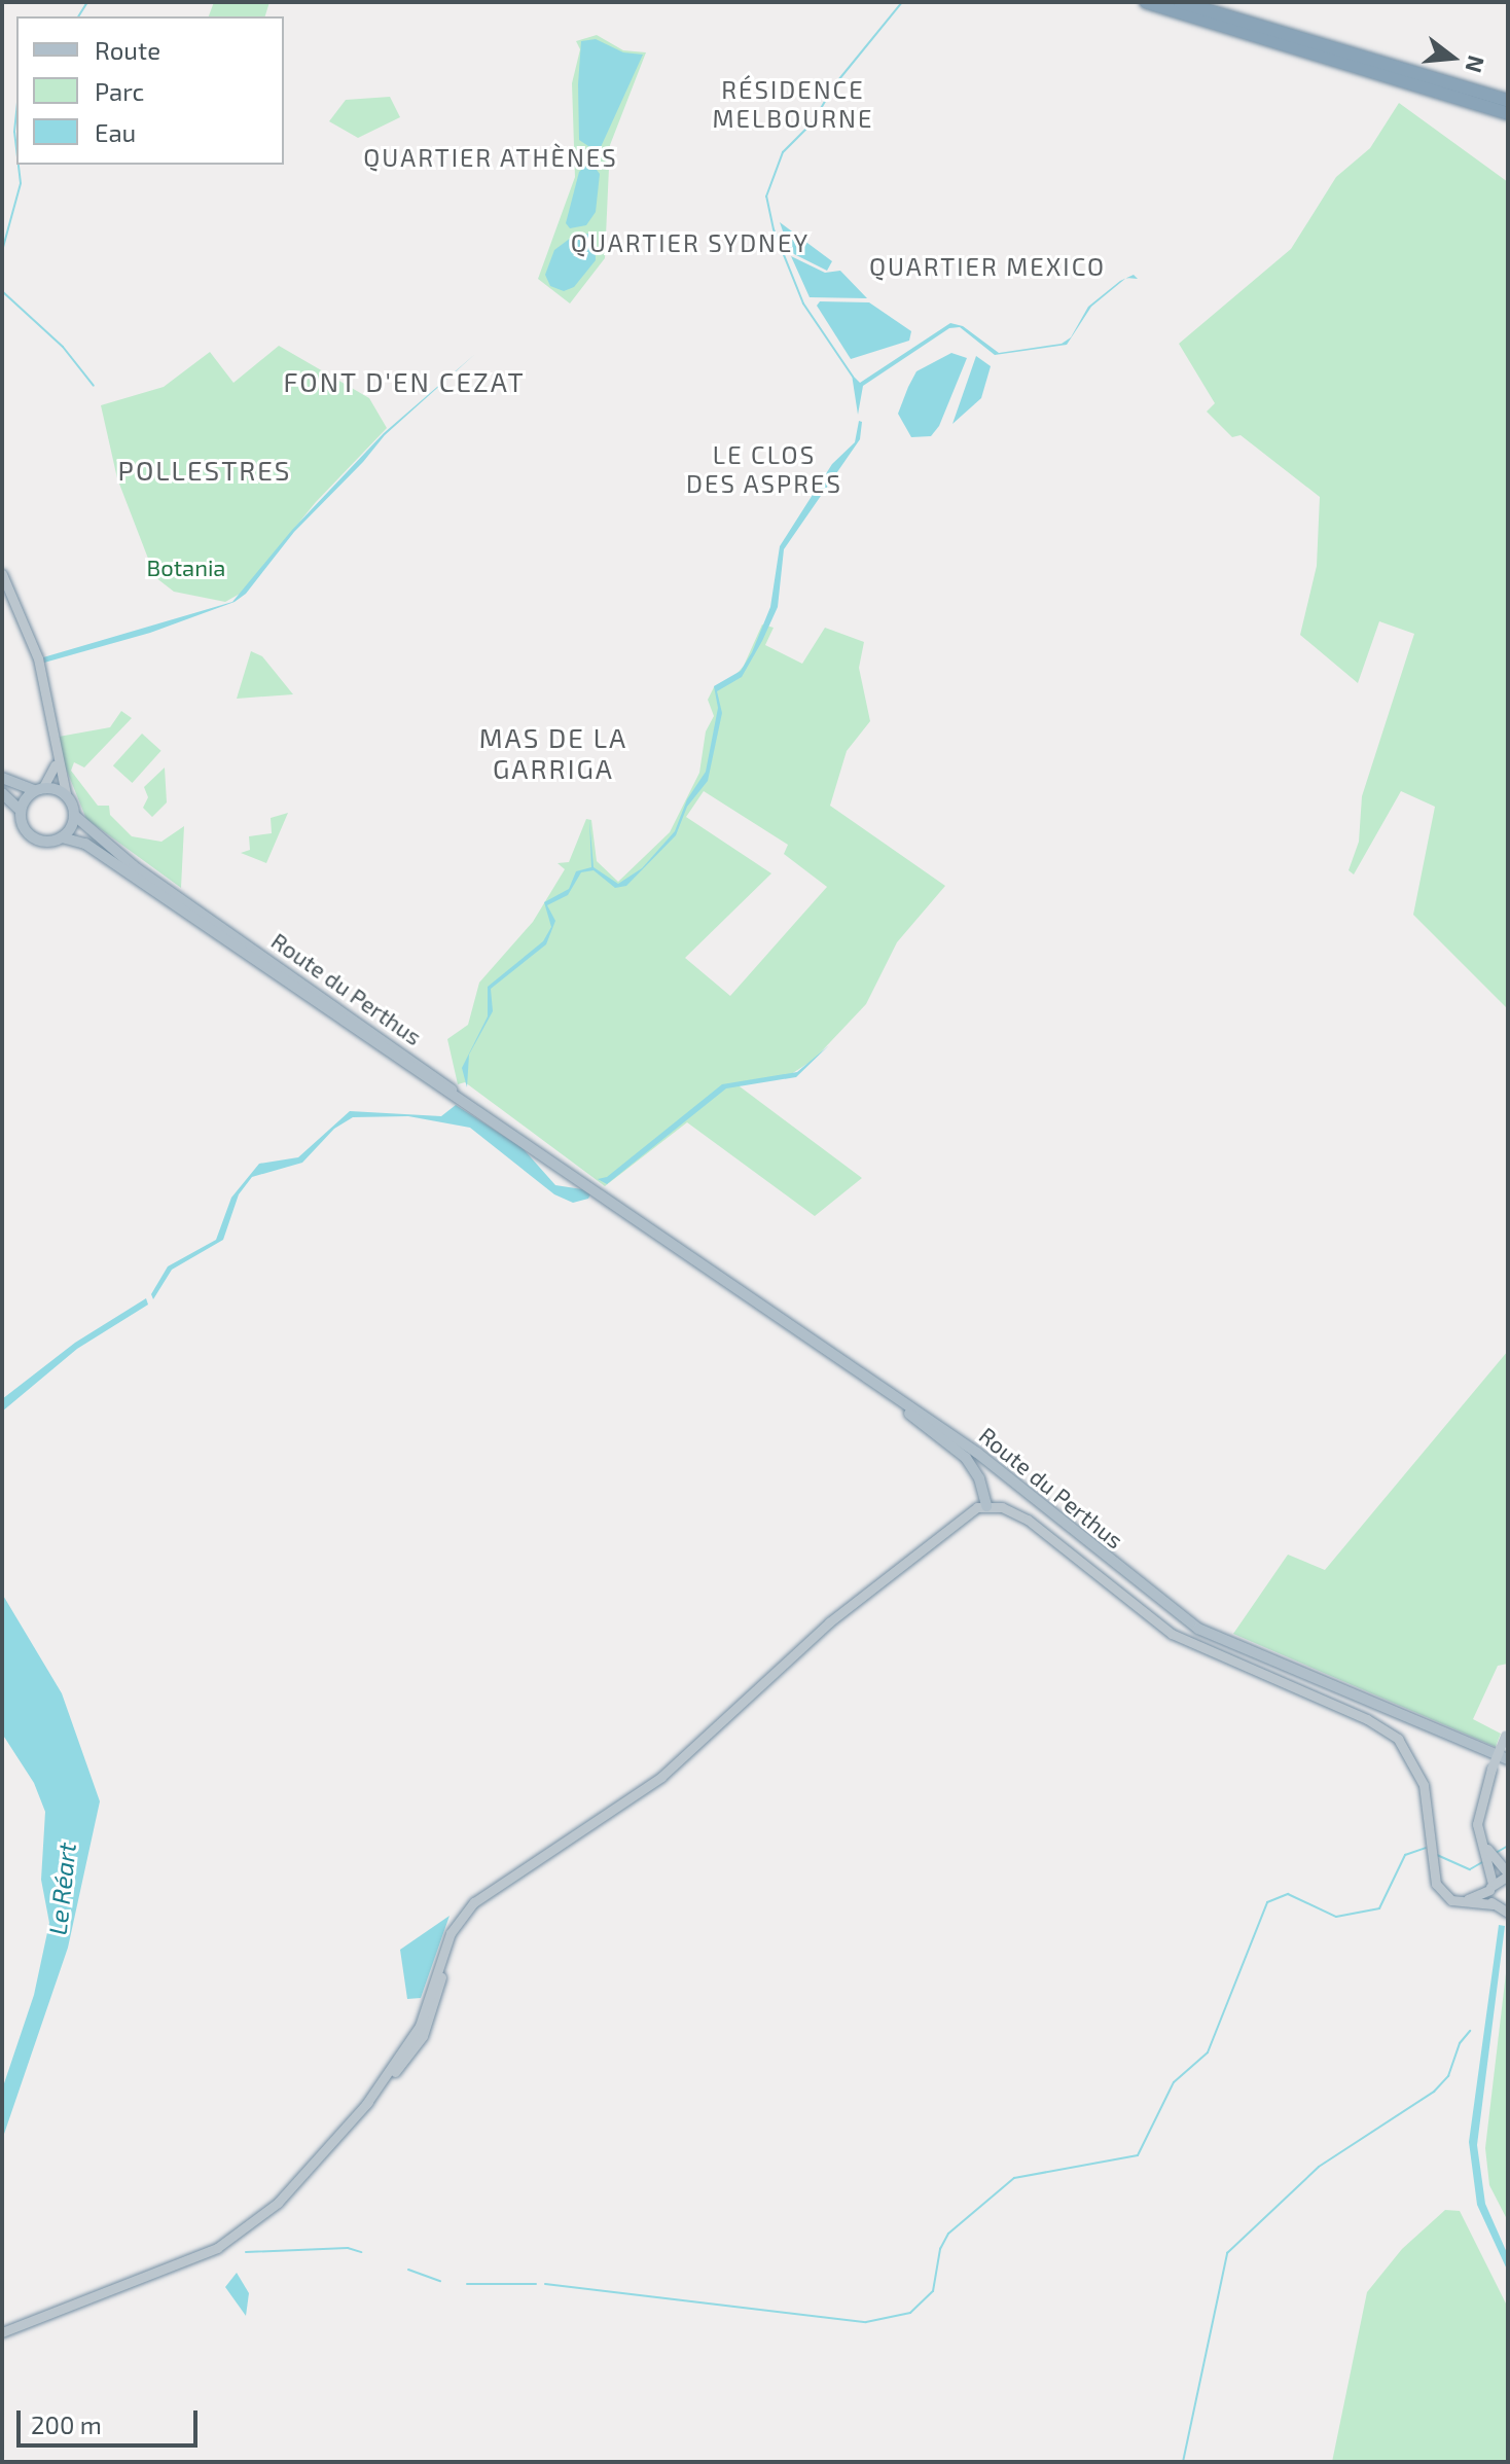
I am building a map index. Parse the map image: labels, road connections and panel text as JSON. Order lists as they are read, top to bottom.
{
  "streets": {
    "main road": ["Route du Perthus"]
  },
  "districts": [
    "RÉSIDENCE MELBOURNE",
    "QUARTIER ATHÈNES",
    "QUARTIER SYDNEY",
    "QUARTIER MEXICO",
    "FONT D'EN CEZAT",
    "LE CLOS DES ASPRES",
    "POLLESTRES",
    "MAS DE LA GARRIGA"
  ],
  "water": ["Le Réart"],
  "parks": ["Botania"],
  "legend": ["Route", "Parc", "Eau"],
  "scale_bar": "200 m",
  "north": "right"
}
